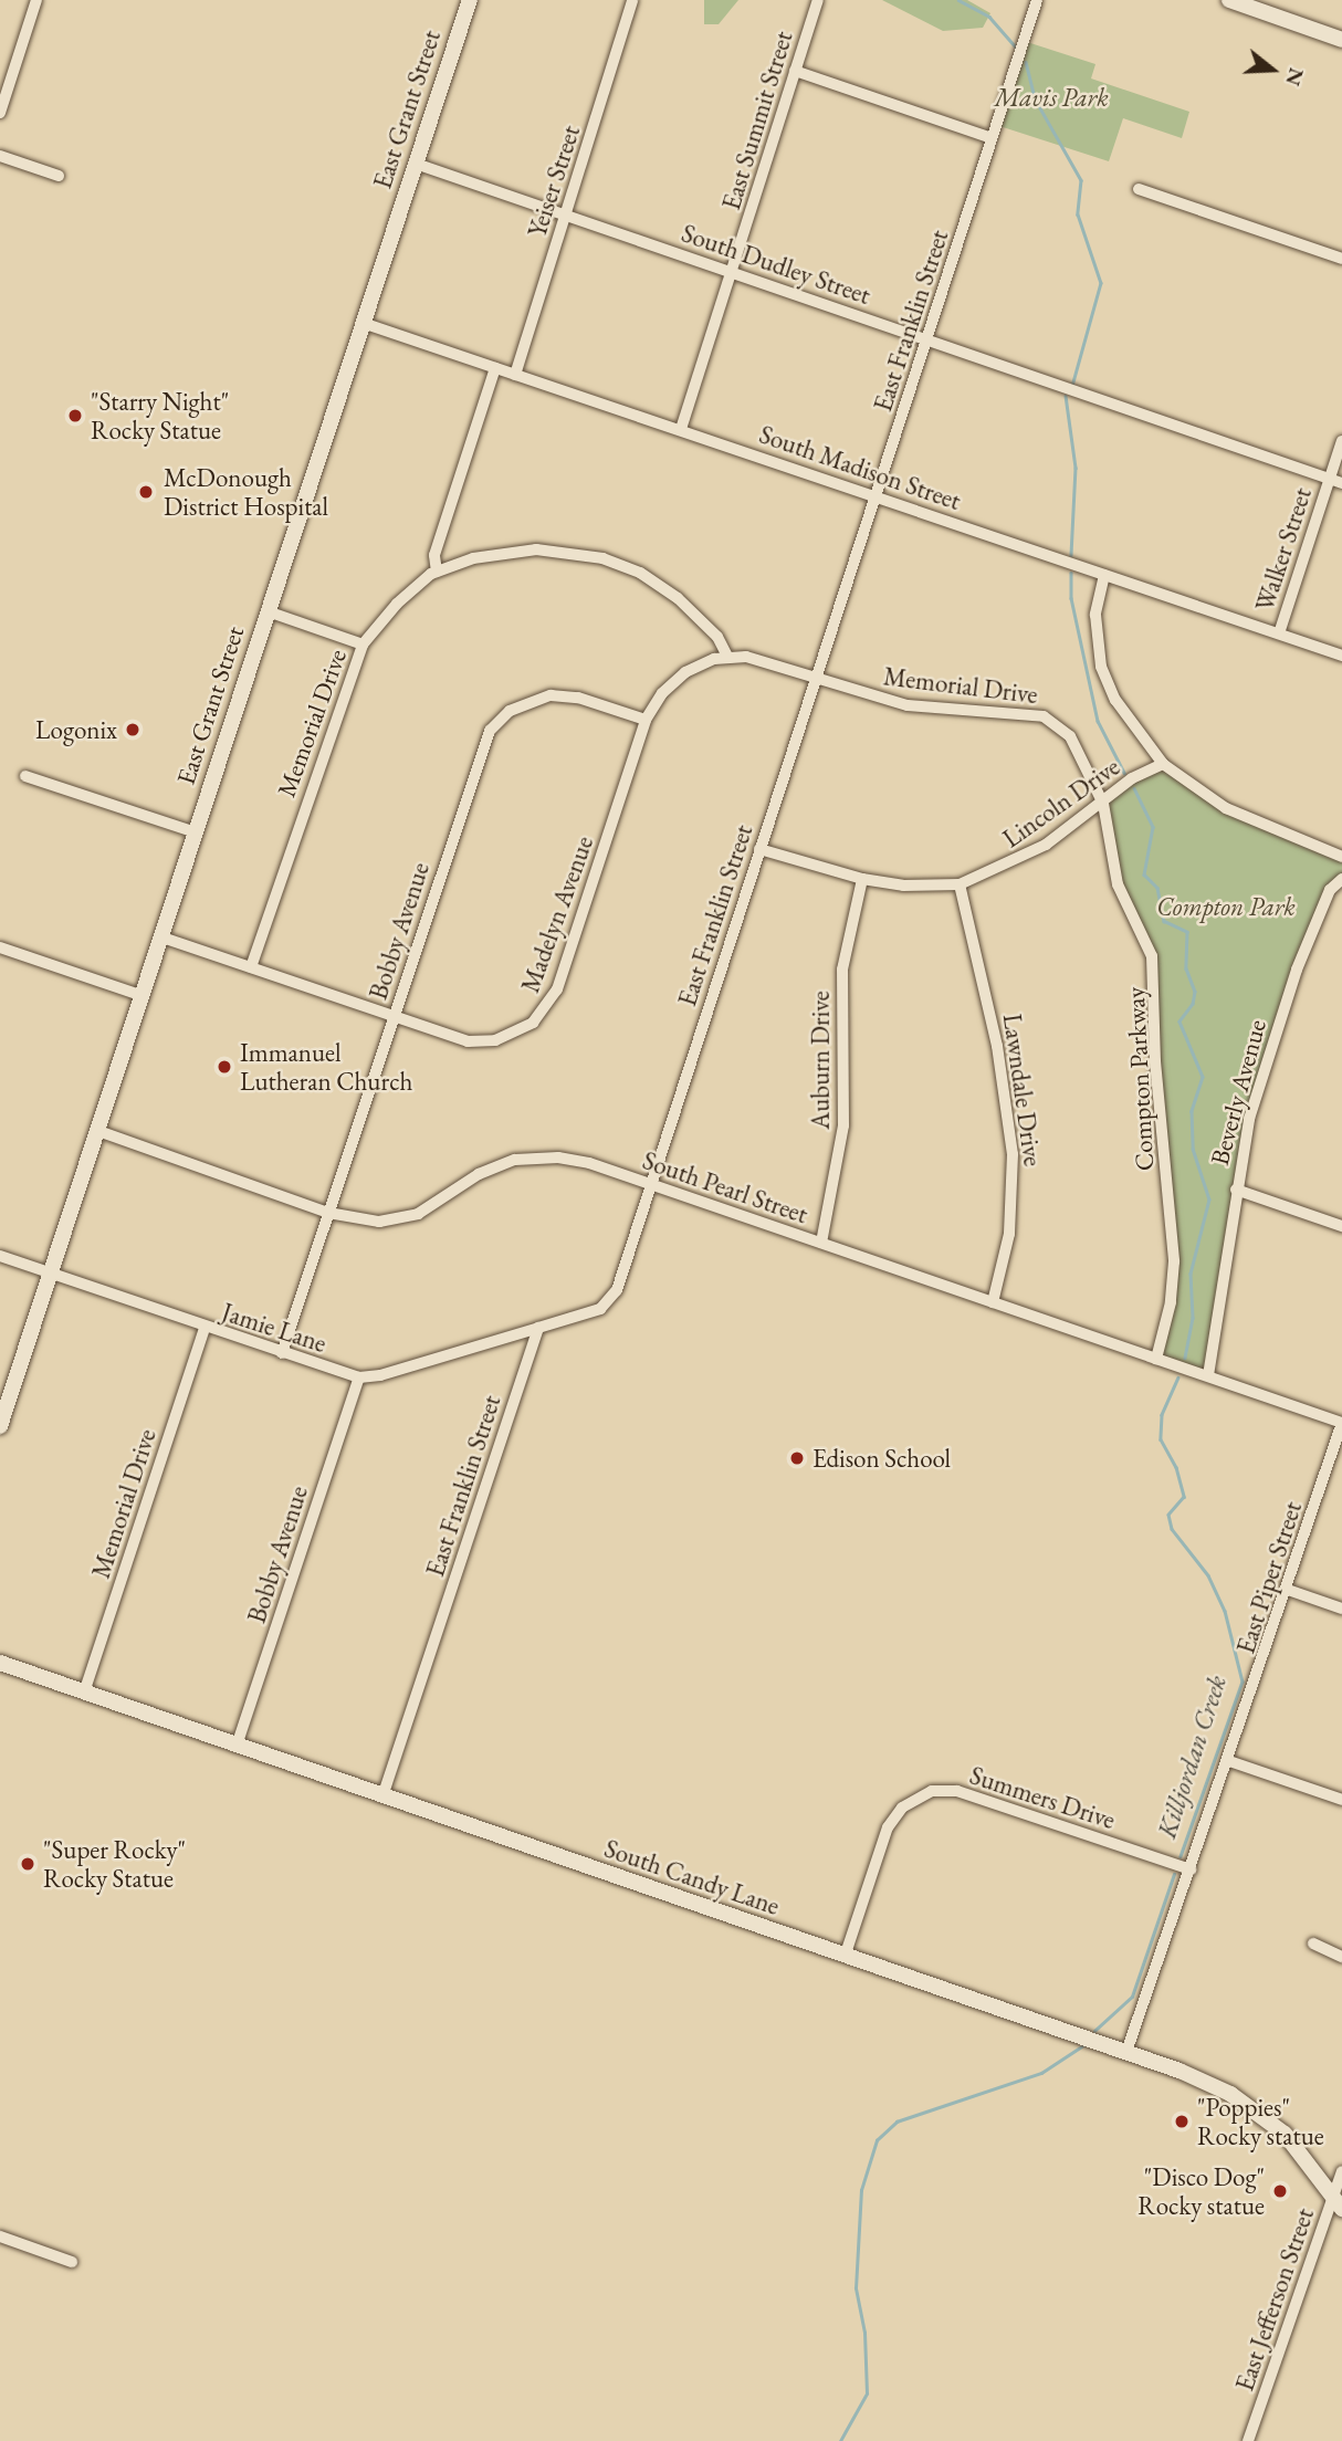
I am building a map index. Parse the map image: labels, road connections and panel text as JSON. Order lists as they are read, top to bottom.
{
  "streets": {
    "main road": ["East Grant Street", "South Candy Lane"],
    "street": [
      "East Summit Street",
      "Yeiser Street",
      "South Dudley Street",
      "East Franklin Street",
      "South Madison Street",
      "Walker Street",
      "Memorial Drive",
      "Lincoln Drive",
      "Madelyn Avenue",
      "Bobby Avenue",
      "Auburn Drive",
      "Compton Parkway",
      "Lawndale Drive",
      "Beverly Avenue",
      "South Pearl Street",
      "Jamie Lane",
      "East Piper Street",
      "Summers Drive",
      "East Jefferson Street"
    ]
  },
  "crossings": [
    ["East Grant Street", "South Dudley Street"],
    ["East Grant Street", "South Madison Street"],
    ["East Grant Street", "Madelyn Avenue"],
    ["East Grant Street", "South Pearl Street"],
    ["East Grant Street", "Jamie Lane"],
    ["East Summit Street", "South Dudley Street"],
    ["East Summit Street", "South Madison Street"],
    ["Yeiser Street", "South Dudley Street"],
    ["Yeiser Street", "South Madison Street"],
    ["South Dudley Street", "East Franklin Street"],
    ["South Dudley Street", "Walker Street"],
    ["East Franklin Street", "South Madison Street"],
    ["East Franklin Street", "Memorial Drive"],
    ["East Franklin Street", "Lincoln Drive"],
    ["East Franklin Street", "Madelyn Avenue"],
    ["East Franklin Street", "South Pearl Street"],
    ["East Franklin Street", "Jamie Lane"],
    ["East Franklin Street", "South Candy Lane"],
    ["South Madison Street", "Walker Street"],
    ["Memorial Drive", "Lincoln Drive"],
    ["Memorial Drive", "Madelyn Avenue"],
    ["Memorial Drive", "Compton Parkway"],
    ["Memorial Drive", "Jamie Lane"],
    ["Memorial Drive", "South Candy Lane"],
    ["Lincoln Drive", "Auburn Drive"],
    ["Lincoln Drive", "Compton Parkway"],
    ["Lincoln Drive", "Lawndale Drive"],
    ["Madelyn Avenue", "Bobby Avenue"],
    ["Bobby Avenue", "South Pearl Street"],
    ["Bobby Avenue", "Jamie Lane"],
    ["Bobby Avenue", "South Candy Lane"],
    ["Auburn Drive", "South Pearl Street"],
    ["Compton Parkway", "South Pearl Street"],
    ["Lawndale Drive", "South Pearl Street"],
    ["Beverly Avenue", "South Pearl Street"],
    ["South Pearl Street", "East Piper Street"],
    ["East Piper Street", "Summers Drive"],
    ["East Piper Street", "South Candy Lane"],
    ["Summers Drive", "South Candy Lane"],
    ["South Candy Lane", "East Jefferson Street"]
  ],
  "water": ["Killjordan Creek"],
  "parks": ["Mavis Park", "Compton Park"],
  "places": [
    "\"Starry Night\" Rocky Statue",
    "McDonough District Hospital",
    "Logonix",
    "Immanuel Lutheran Church",
    "Edison School",
    "\"Super Rocky\" Rocky Statue",
    "\"Poppies\" Rocky statue",
    "\"Disco Dog\" Rocky statue"
  ],
  "north": "right"
}
